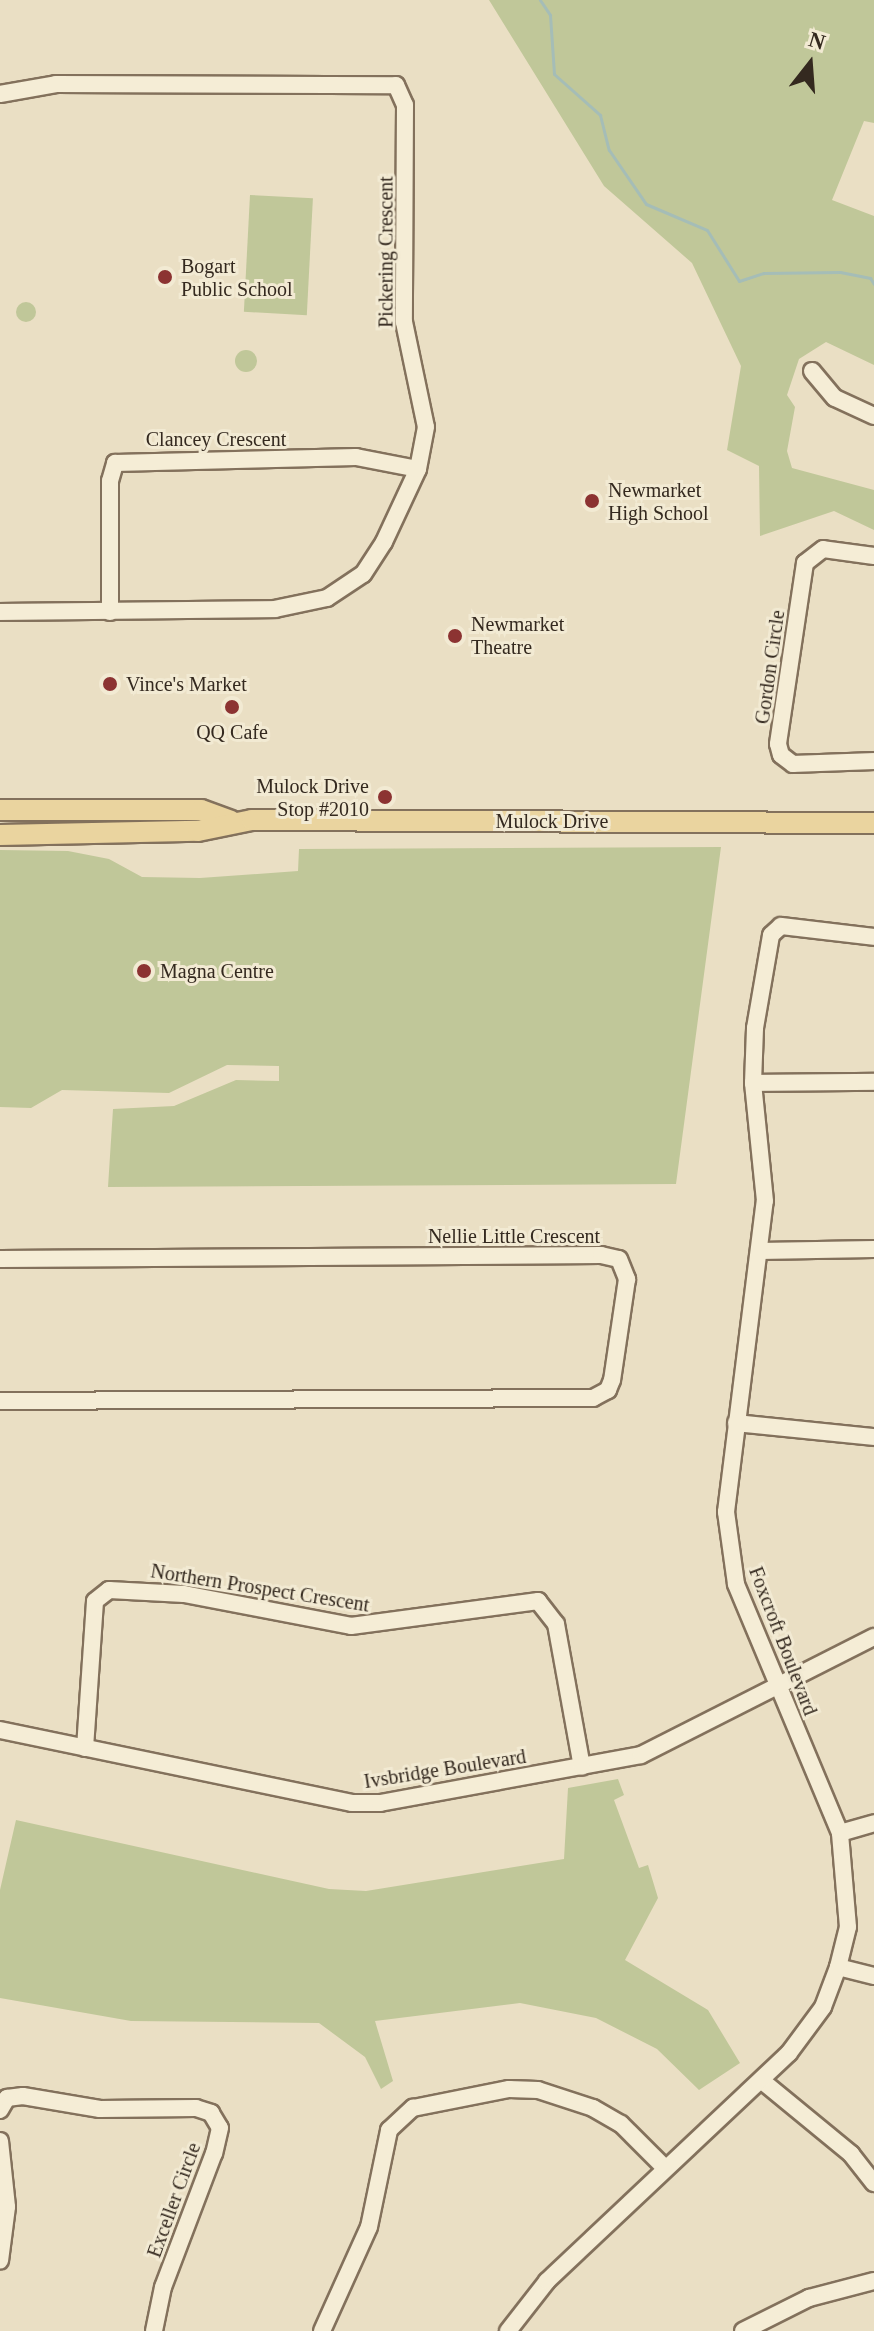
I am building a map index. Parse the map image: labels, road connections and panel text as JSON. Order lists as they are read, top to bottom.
{
  "streets": {
    "main road": ["Mulock Drive"],
    "street": [
      "Pickering Crescent",
      "Clancey Crescent",
      "Gordon Circle",
      "Nellie Little Crescent",
      "Northern Prospect Crescent",
      "Foxcroft Boulevard",
      "Ivsbridge Boulevard",
      "Exceller Circle"
    ]
  },
  "crossings": [
    ["Pickering Crescent", "Clancey Crescent"],
    ["Northern Prospect Crescent", "Ivsbridge Boulevard"],
    ["Foxcroft Boulevard", "Ivsbridge Boulevard"]
  ],
  "places": [
    "Bogart Public School",
    "Newmarket High School",
    "Newmarket Theatre",
    "Vince's Market",
    "QQ Cafe",
    "Mulock Drive Stop #2010",
    "Magna Centre"
  ],
  "north": "top"
}
